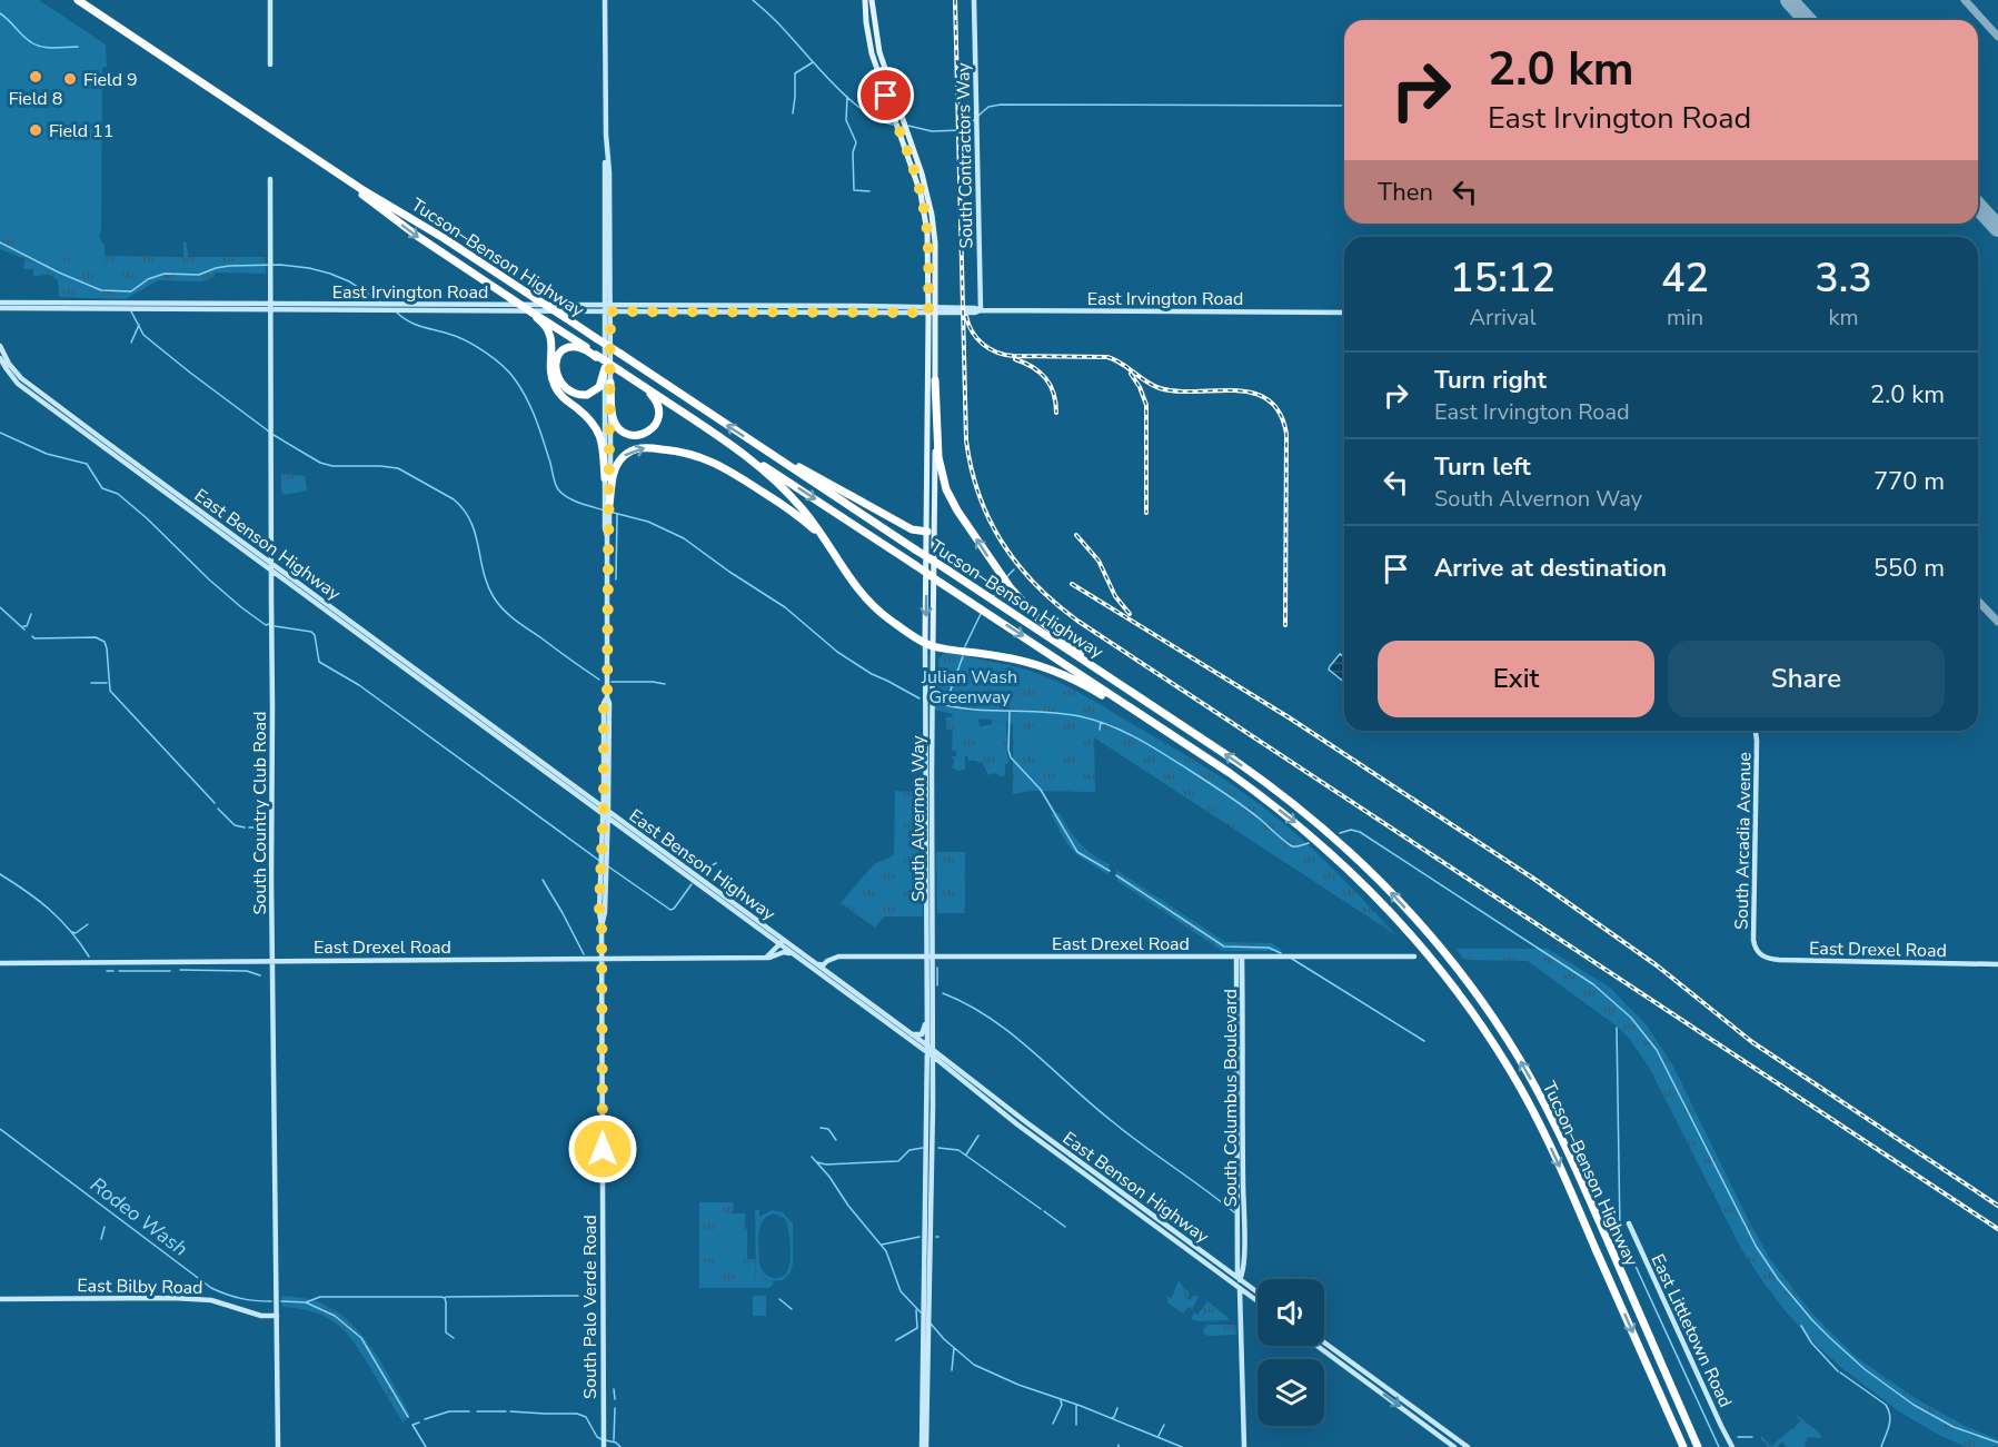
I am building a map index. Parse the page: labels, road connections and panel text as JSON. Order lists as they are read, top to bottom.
{
  "streets": {
    "highway": ["Tucson–Benson Highway"],
    "main road": [
      "South Contractors Way",
      "East Irvington Road",
      "East Benson Highway",
      "South Country Club Road",
      "South Alvernon Way",
      "South Arcadia Avenue",
      "East Drexel Road",
      "South Columbus Boulevard",
      "East Bilby Road",
      "South Palo Verde Road",
      "East Littletown Road"
    ]
  },
  "crossings": [
    ["South Contractors Way", "East Irvington Road"],
    ["Tucson–Benson Highway", "South Palo Verde Road"],
    ["East Irvington Road", "South Country Club Road"],
    ["East Irvington Road", "South Alvernon Way"],
    ["East Irvington Road", "South Palo Verde Road"],
    ["East Benson Highway", "South Country Club Road"],
    ["East Benson Highway", "South Alvernon Way"],
    ["East Benson Highway", "East Drexel Road"],
    ["East Benson Highway", "South Columbus Boulevard"],
    ["East Benson Highway", "South Palo Verde Road"],
    ["South Country Club Road", "East Drexel Road"],
    ["South Country Club Road", "East Bilby Road"],
    ["South Alvernon Way", "East Drexel Road"],
    ["South Arcadia Avenue", "East Drexel Road"],
    ["East Drexel Road", "South Columbus Boulevard"],
    ["East Drexel Road", "South Palo Verde Road"]
  ],
  "water": ["Rodeo Wash"],
  "parks": ["Julian Wash Greenway"],
  "places": ["Field 8", "Field 9", "Field 11"],
  "page": {
    "turn": ["2.0 km", "East Irvington Road"],
    "then": "Then",
    "eta": [
      "15:12",
      "Arrival",
      "42",
      "min",
      "3.3",
      "km"
    ],
    "list": [
      {
        "name": "Turn right",
        "note": "East Irvington Road",
        "value": "2.0 km"
      },
      {
        "name": "Turn left",
        "note": "South Alvernon Way",
        "value": "770 m"
      },
      {
        "name": "Arrive at destination",
        "value": "550 m"
      }
    ],
    "buttons": ["Exit", "Share"]
  }
}
